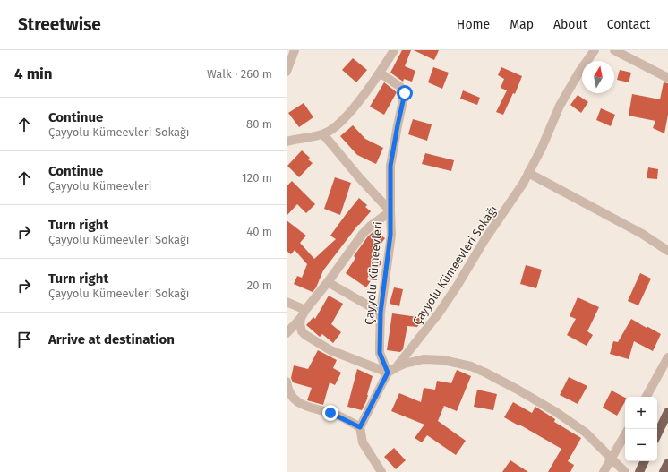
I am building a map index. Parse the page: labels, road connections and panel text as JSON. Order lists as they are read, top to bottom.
{
  "streets": {
    "street": ["Çayyolu Kümeevleri Sokağı", "Çayyolu Kümeevleri"]
  },
  "crossings": [
    ["Çayyolu Kümeevleri Sokağı", "Çayyolu Kümeevleri"]
  ],
  "north": "top",
  "page": {
    "header": "Streetwise",
    "nav": [
      "Home",
      "Map",
      "About",
      "Contact"
    ],
    "heading": ["4 min", "Walk · 260 m"],
    "list": [
      ["Continue", "Çayyolu Kümeevleri Sokağı", "80 m"],
      ["Continue", "Çayyolu Kümeevleri", "120 m"],
      ["Turn right", "Çayyolu Kümeevleri Sokağı", "40 m"],
      ["Turn right", "Çayyolu Kümeevleri Sokağı", "20 m"],
      "Arrive at destination"
    ],
    "map_buttons": ["+", "−"]
  }
}
